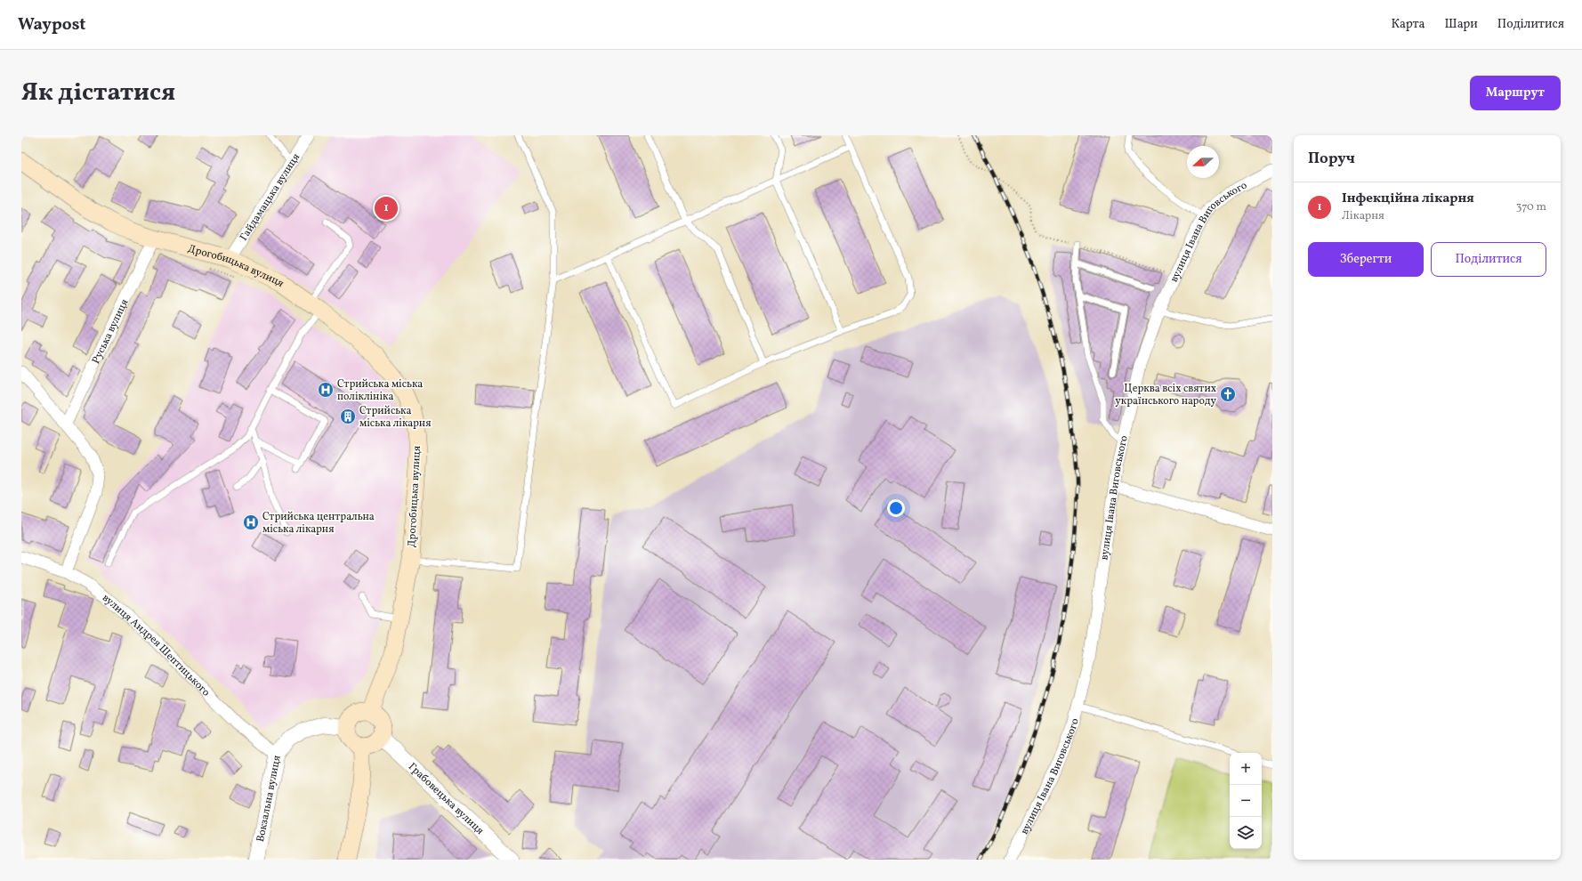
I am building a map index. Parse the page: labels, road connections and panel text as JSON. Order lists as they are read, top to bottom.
{
  "streets": {
    "main road": ["Дрогобицька вулиця"],
    "street": [
      "Гайдамацька вулиця",
      "вулиця Івана Виговського",
      "Руська вулиця",
      "вулиця Андрея Шептицького",
      "Вокзальна вулиця",
      "Грабовецька вулиця"
    ]
  },
  "crossings": [
    ["Гайдамацька вулиця", "Дрогобицька вулиця"],
    ["Дрогобицька вулиця", "Руська вулиця"],
    ["Дрогобицька вулиця", "Вокзальна вулиця"],
    ["Дрогобицька вулиця", "Грабовецька вулиця"],
    ["вулиця Андрея Шептицького", "Вокзальна вулиця"],
    ["Вокзальна вулиця", "Грабовецька вулиця"]
  ],
  "places": {
    "hospital": ["Стрийська міська поліклініка", "Стрийська центральна міська лікарня"],
    "church": ["Церква всіх святих українського народу"],
    "building": ["Стрийська міська лікарня"]
  },
  "north": "left",
  "page": {
    "header": "Waypost",
    "nav": ["Карта", "Шари", "Поділитися"],
    "title": "Як дістатися",
    "buttons": [
      "Маршрут",
      ["Зберегти", "Поділитися"]
    ],
    "heading": "Поруч",
    "list": [
      {
        "mark": "1",
        "name": "Інфекційна лікарня",
        "note": "Лікарня",
        "value": "370 m"
      }
    ],
    "pins": "1",
    "map_buttons": ["+", "−"]
  }
}
